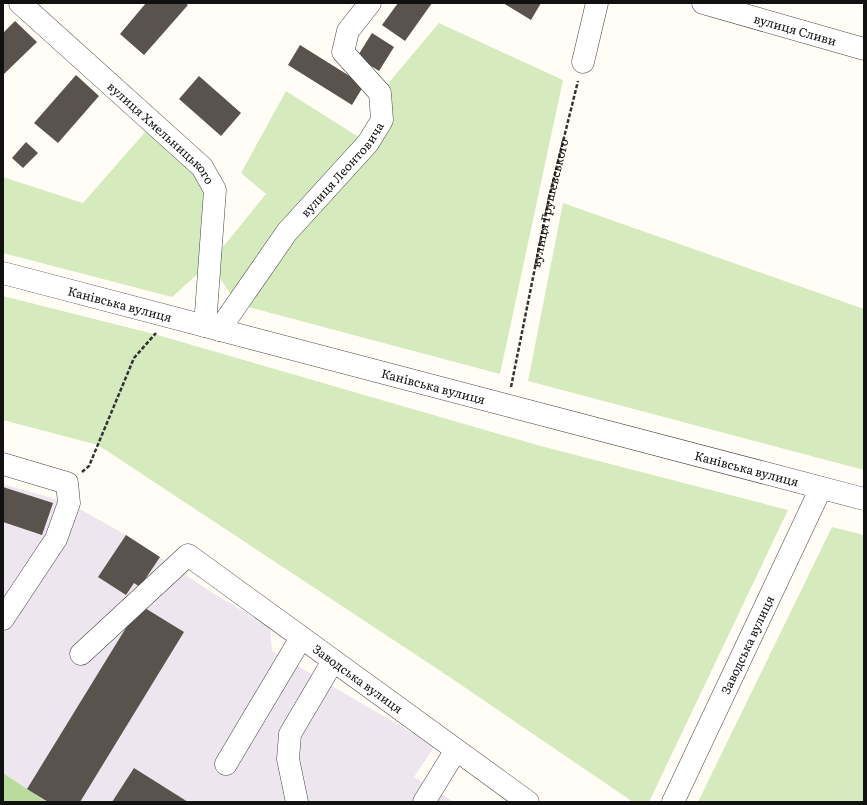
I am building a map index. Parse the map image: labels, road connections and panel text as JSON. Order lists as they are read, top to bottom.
{
  "streets": {
    "street": [
      "вулиця Сливи",
      "вулиця Хмельницького",
      "вулиця Леонтовича",
      "Канівська вулиця",
      "Заводська вулиця"
    ],
    "path": ["вулиця Грушевського"]
  },
  "crossings": [
    ["вулиця Хмельницького", "вулиця Леонтовича"],
    ["вулиця Хмельницького", "Канівська вулиця"],
    ["вулиця Леонтовича", "Канівська вулиця"],
    ["вулиця Грушевського", "Канівська вулиця"],
    ["Канівська вулиця", "Заводська вулиця"]
  ]
}
